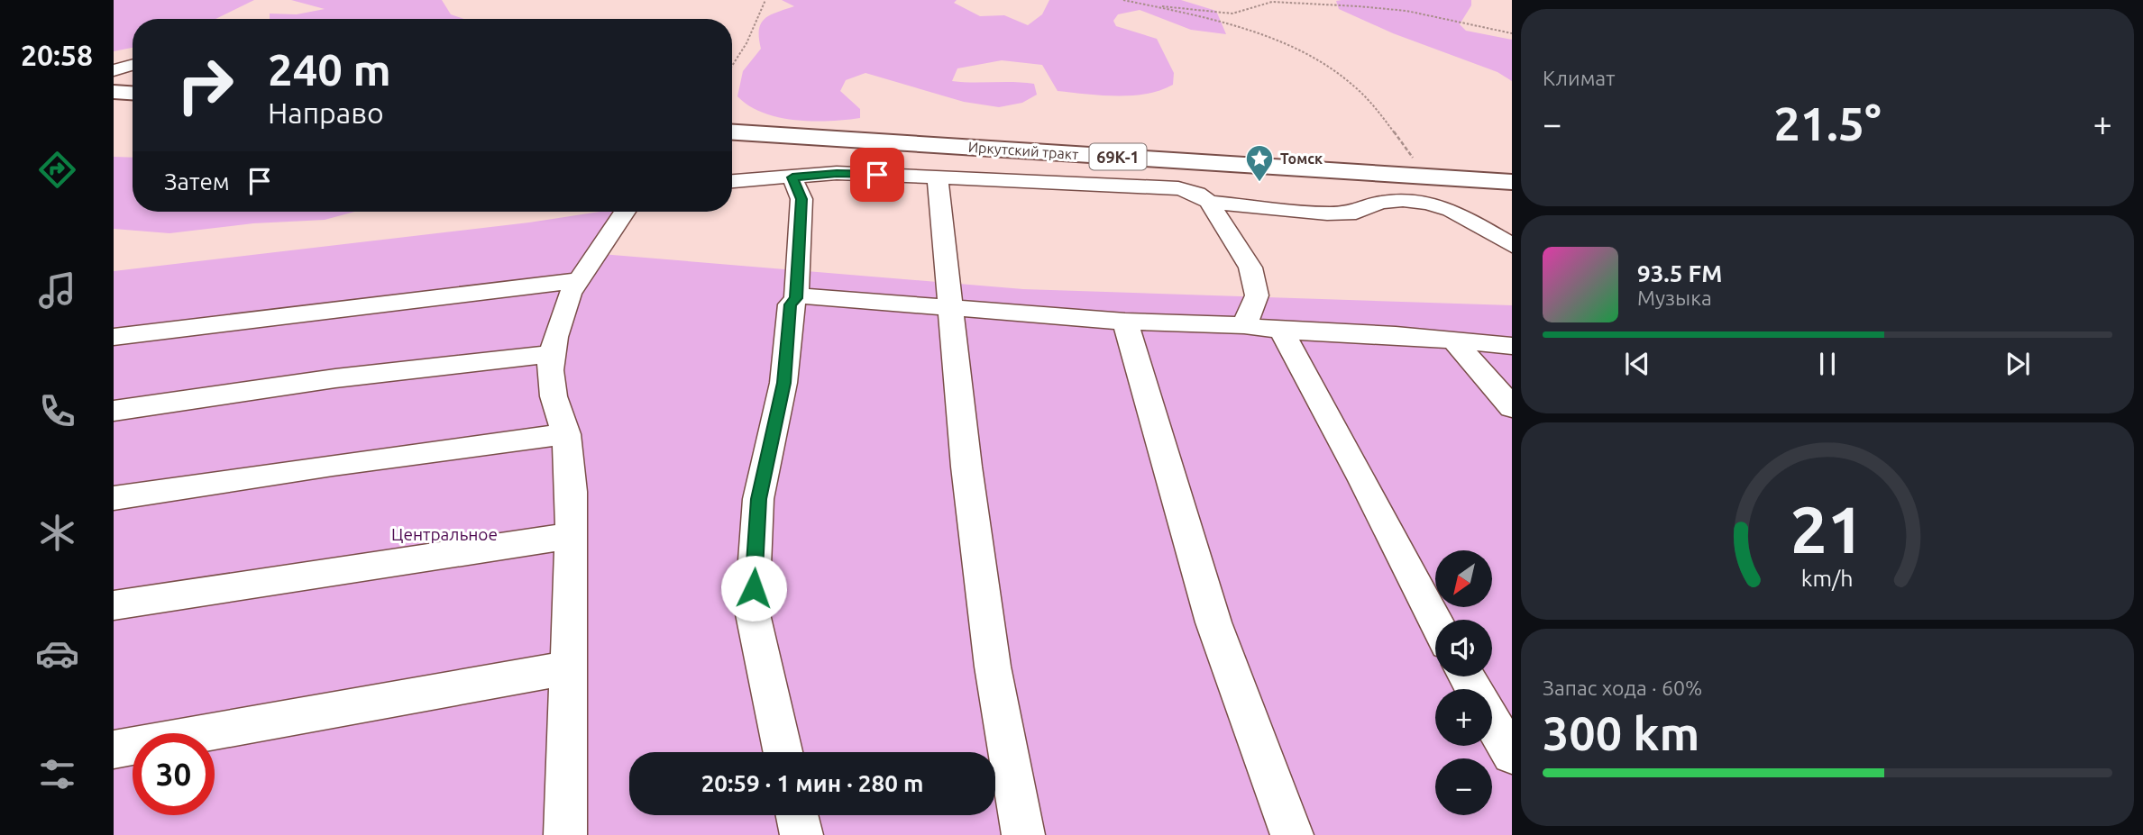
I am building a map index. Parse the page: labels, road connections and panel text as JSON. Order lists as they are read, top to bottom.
{
  "streets": {
    "main road": ["Иркутский тракт", "69К-1"]
  },
  "parks": ["Центральное"],
  "places": {
    "place": ["Томск"]
  },
  "north": "bottom left",
  "page": {
    "tabs": "20:58",
    "tile": [
      "Климат",
      ["Запас хода · 60%", "300 km"]
    ],
    "turn": ["240 m", "Направо"],
    "heat": ["−", "21.5°", "+"],
    "then": "Затем",
    "song": ["93.5 FM", "Музыка"],
    "map_buttons": ["+", "−"],
    "limit": "30",
    "trip": "20:59 · 1 мин · 280 m",
    "gauge": ["21", "km/h"]
  }
}
